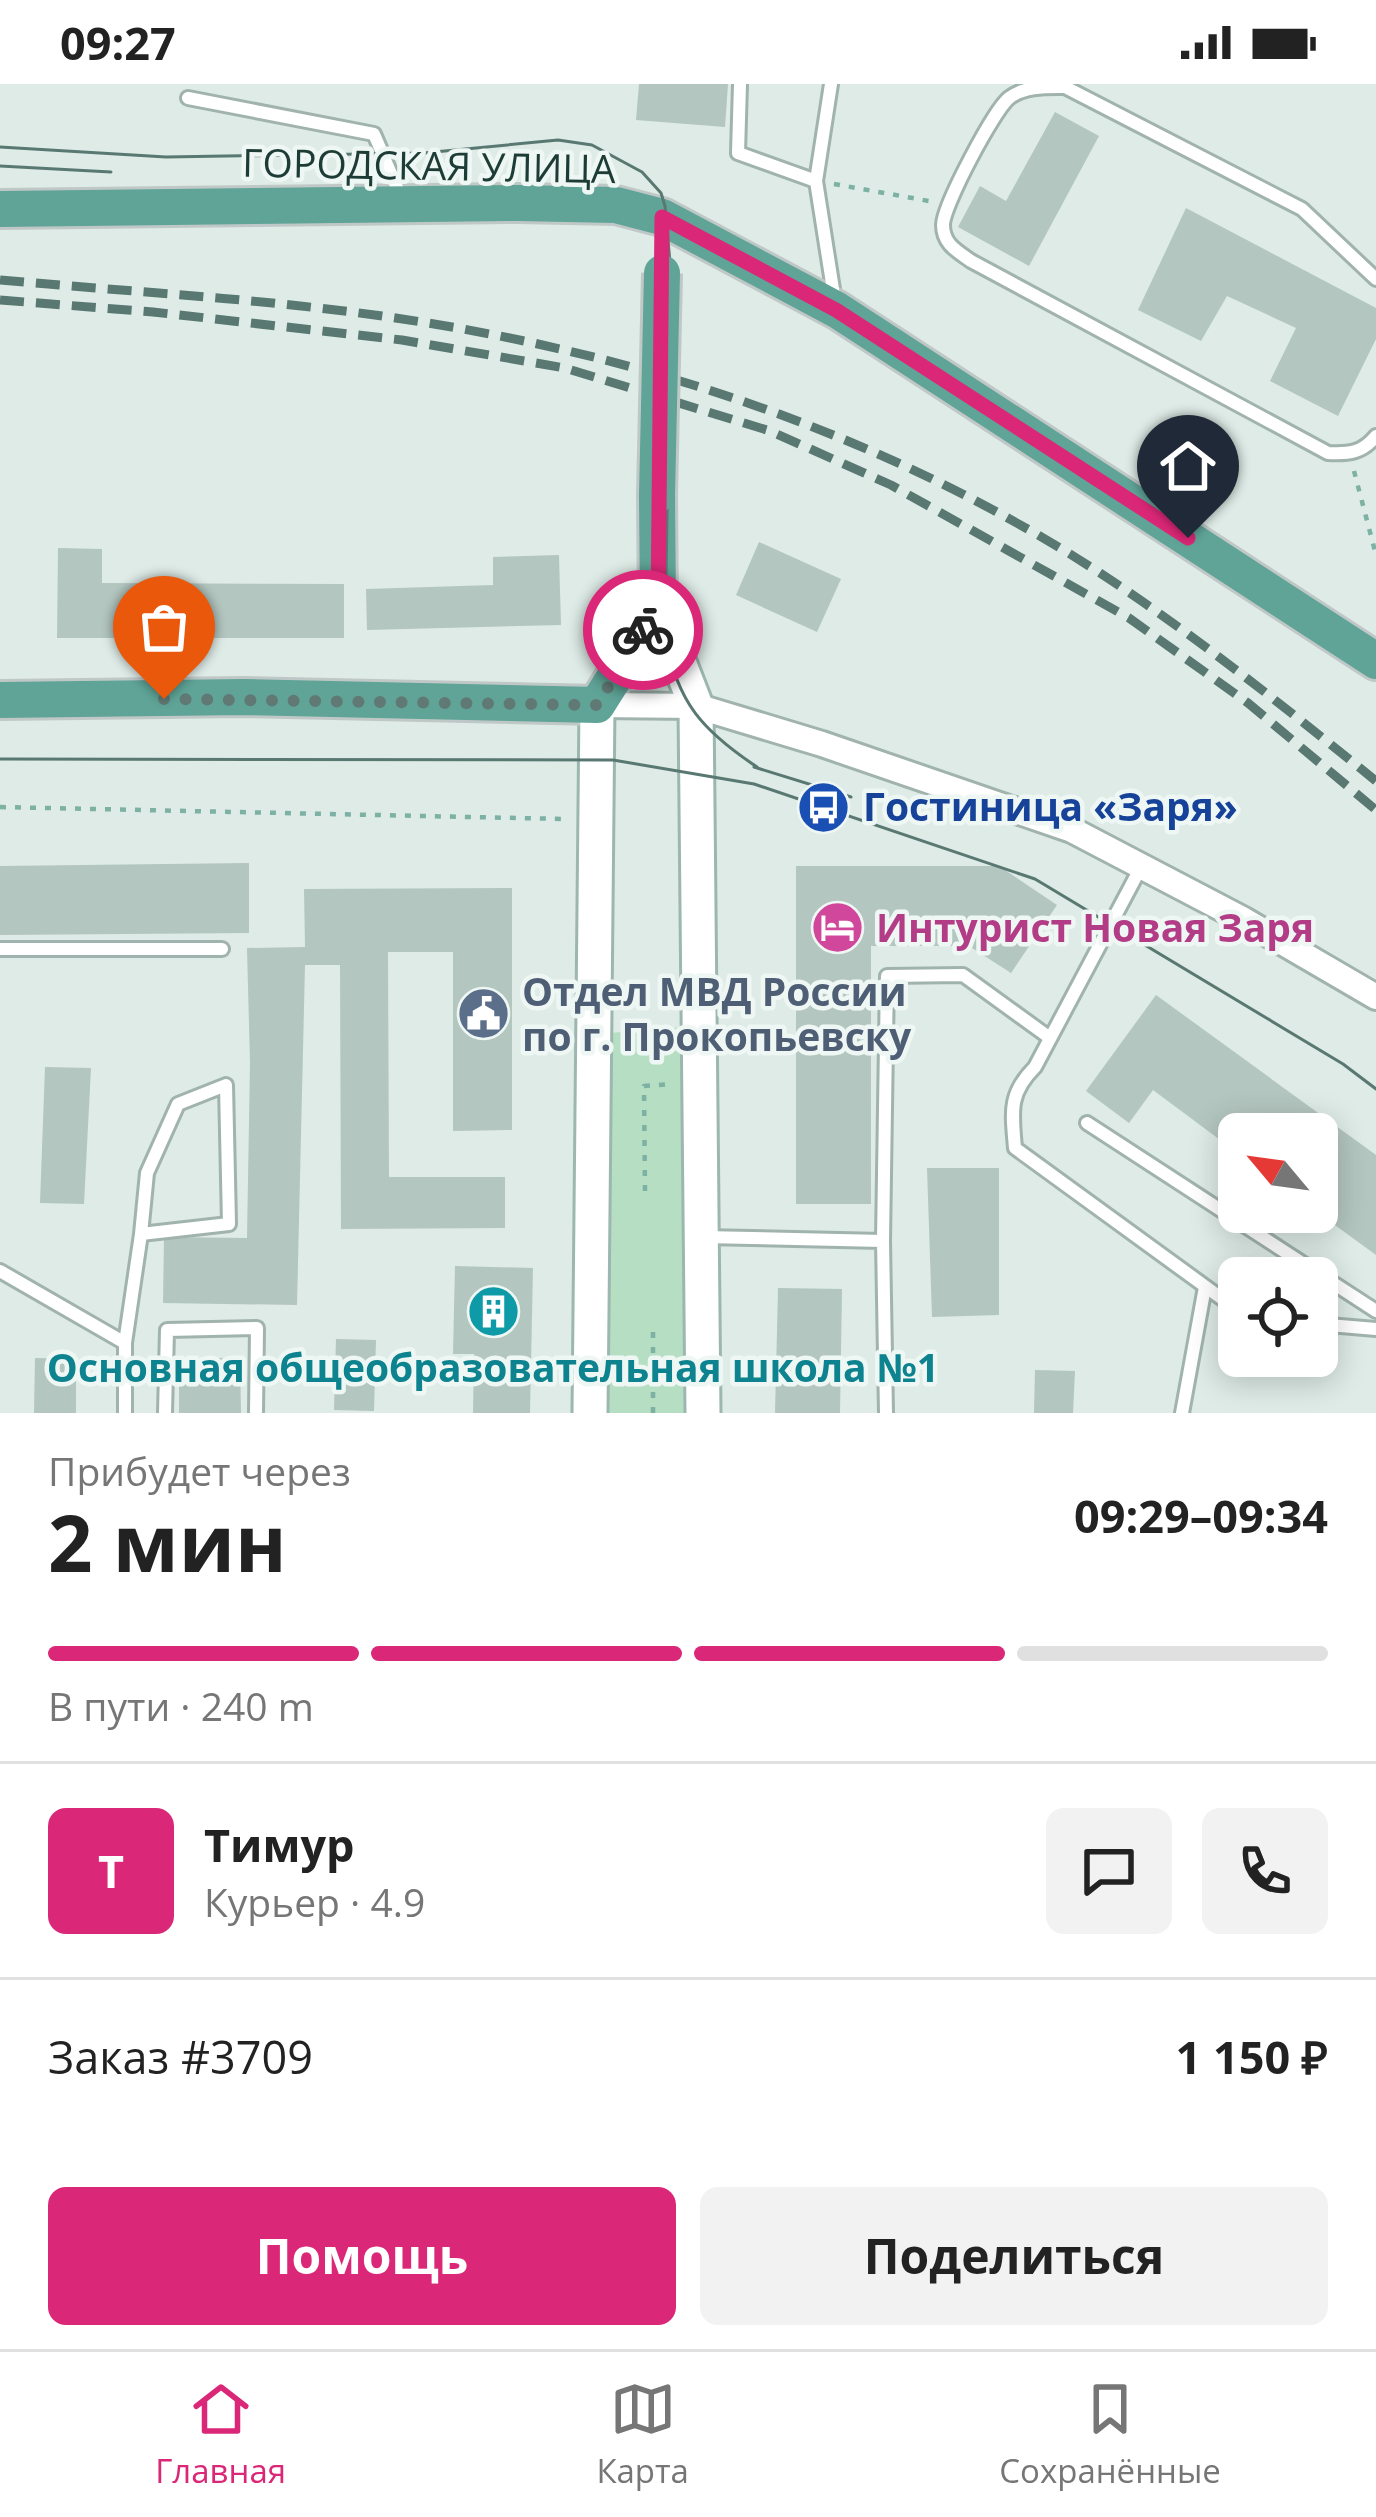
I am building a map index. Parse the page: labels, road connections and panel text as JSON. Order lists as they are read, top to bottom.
{
  "streets": {
    "main road": ["ГОРОДСКАЯ УЛИЦА"]
  },
  "places": {
    "bus stop": ["Гостиница «Заря»"],
    "hotel": ["Интурист Новая Заря"],
    "public building": ["Отдел МВД России по г. Прокопьевску"],
    "building": ["Основная общеобразовательная школа №1"]
  },
  "north": "top left",
  "page": {
    "status": "09:27",
    "heading": ["2 мин", "Прибудет через", "09:29–09:34"],
    "panel": [
      "Тимур",
      "Курьер · 4.9",
      "Заказ #3709",
      "1 150 ₽"
    ],
    "bar": "В пути · 240 m",
    "round": "Т",
    "buttons": ["Помощь", "Поделиться"],
    "tabs": ["Главная", "Карта", "Сохранённые"]
  }
}
